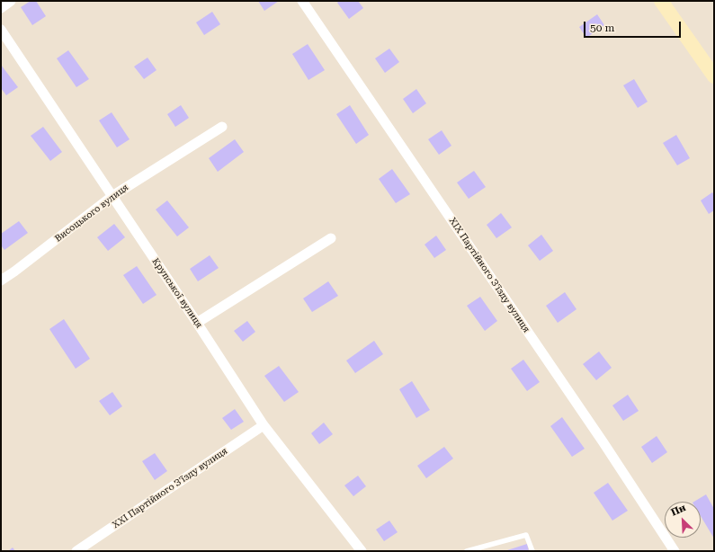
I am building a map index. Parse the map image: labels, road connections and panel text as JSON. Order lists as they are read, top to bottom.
{
  "streets": {
    "street": [
      "Висоцького вулиця",
      "XIX Партійного З'їзду вулиця",
      "Крупської вулиця",
      "XXI Партійного З'їзду вулиця"
    ]
  },
  "crossings": [
    ["Висоцького вулиця", "Крупської вулиця"],
    ["Крупської вулиця", "XXI Партійного З'їзду вулиця"]
  ],
  "scale_bar": "50 m",
  "north": "top left"
}
